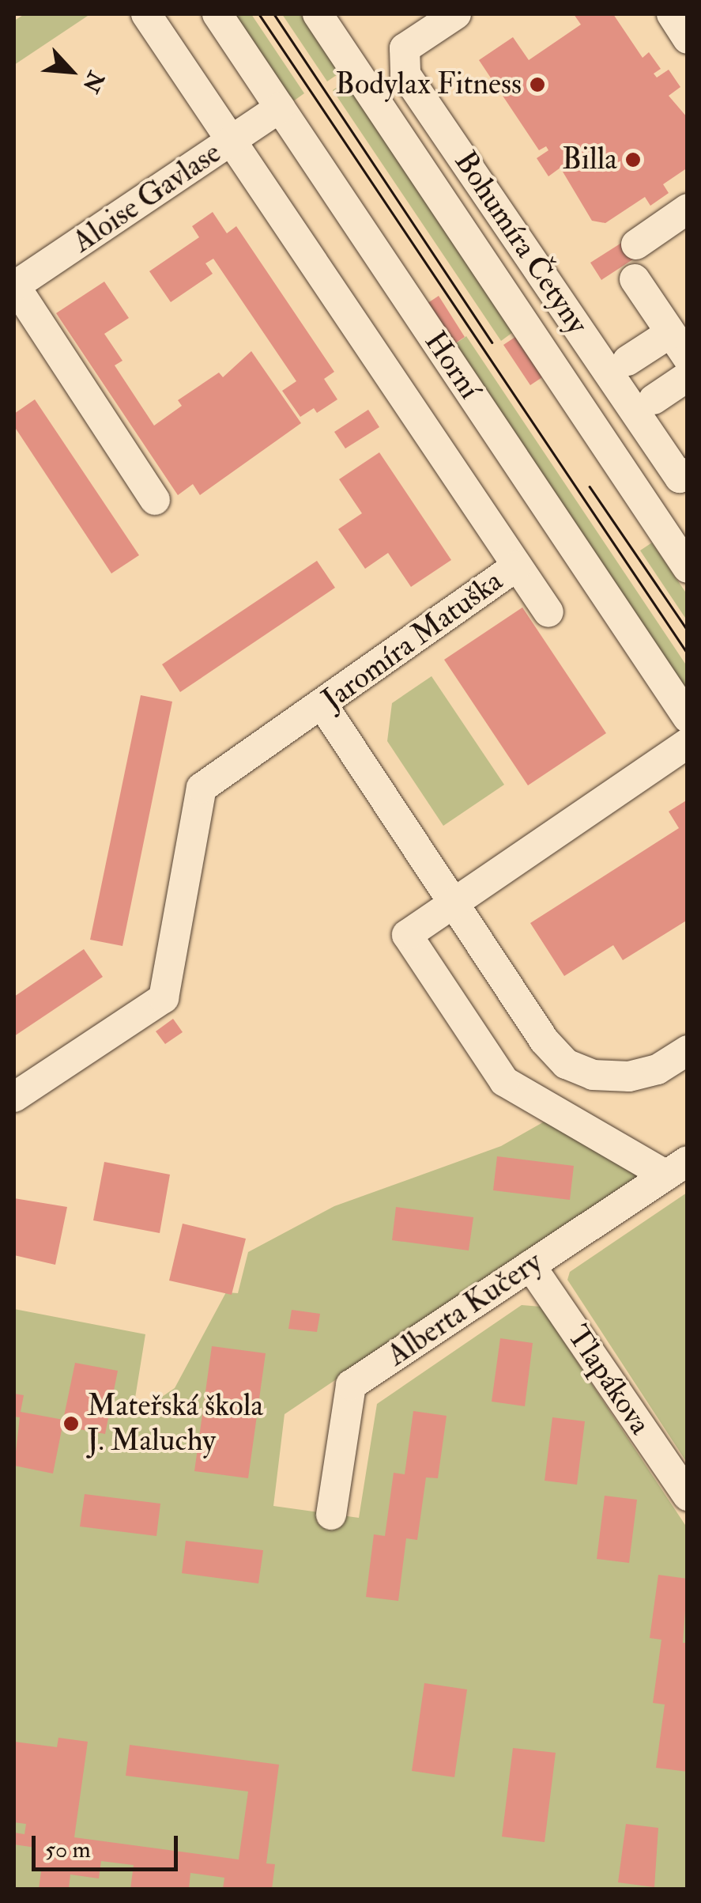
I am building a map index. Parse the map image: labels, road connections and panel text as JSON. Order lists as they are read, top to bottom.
{
  "streets": {
    "street": [
      "Aloise Gavlase",
      "Bohumíra Četyny",
      "Horní",
      "Jaromíra Matuška",
      "Alberta Kučery",
      "Tlapákova"
    ]
  },
  "crossings": [
    ["Aloise Gavlase", "Horní"],
    ["Aloise Gavlase", "Jaromíra Matuška"],
    ["Alberta Kučery", "Tlapákova"]
  ],
  "places": ["Bodylax Fitness", "Billa", "Mateřská škola J. Maluchy"],
  "scale_bar": "50 m",
  "north": "bottom right"
}
